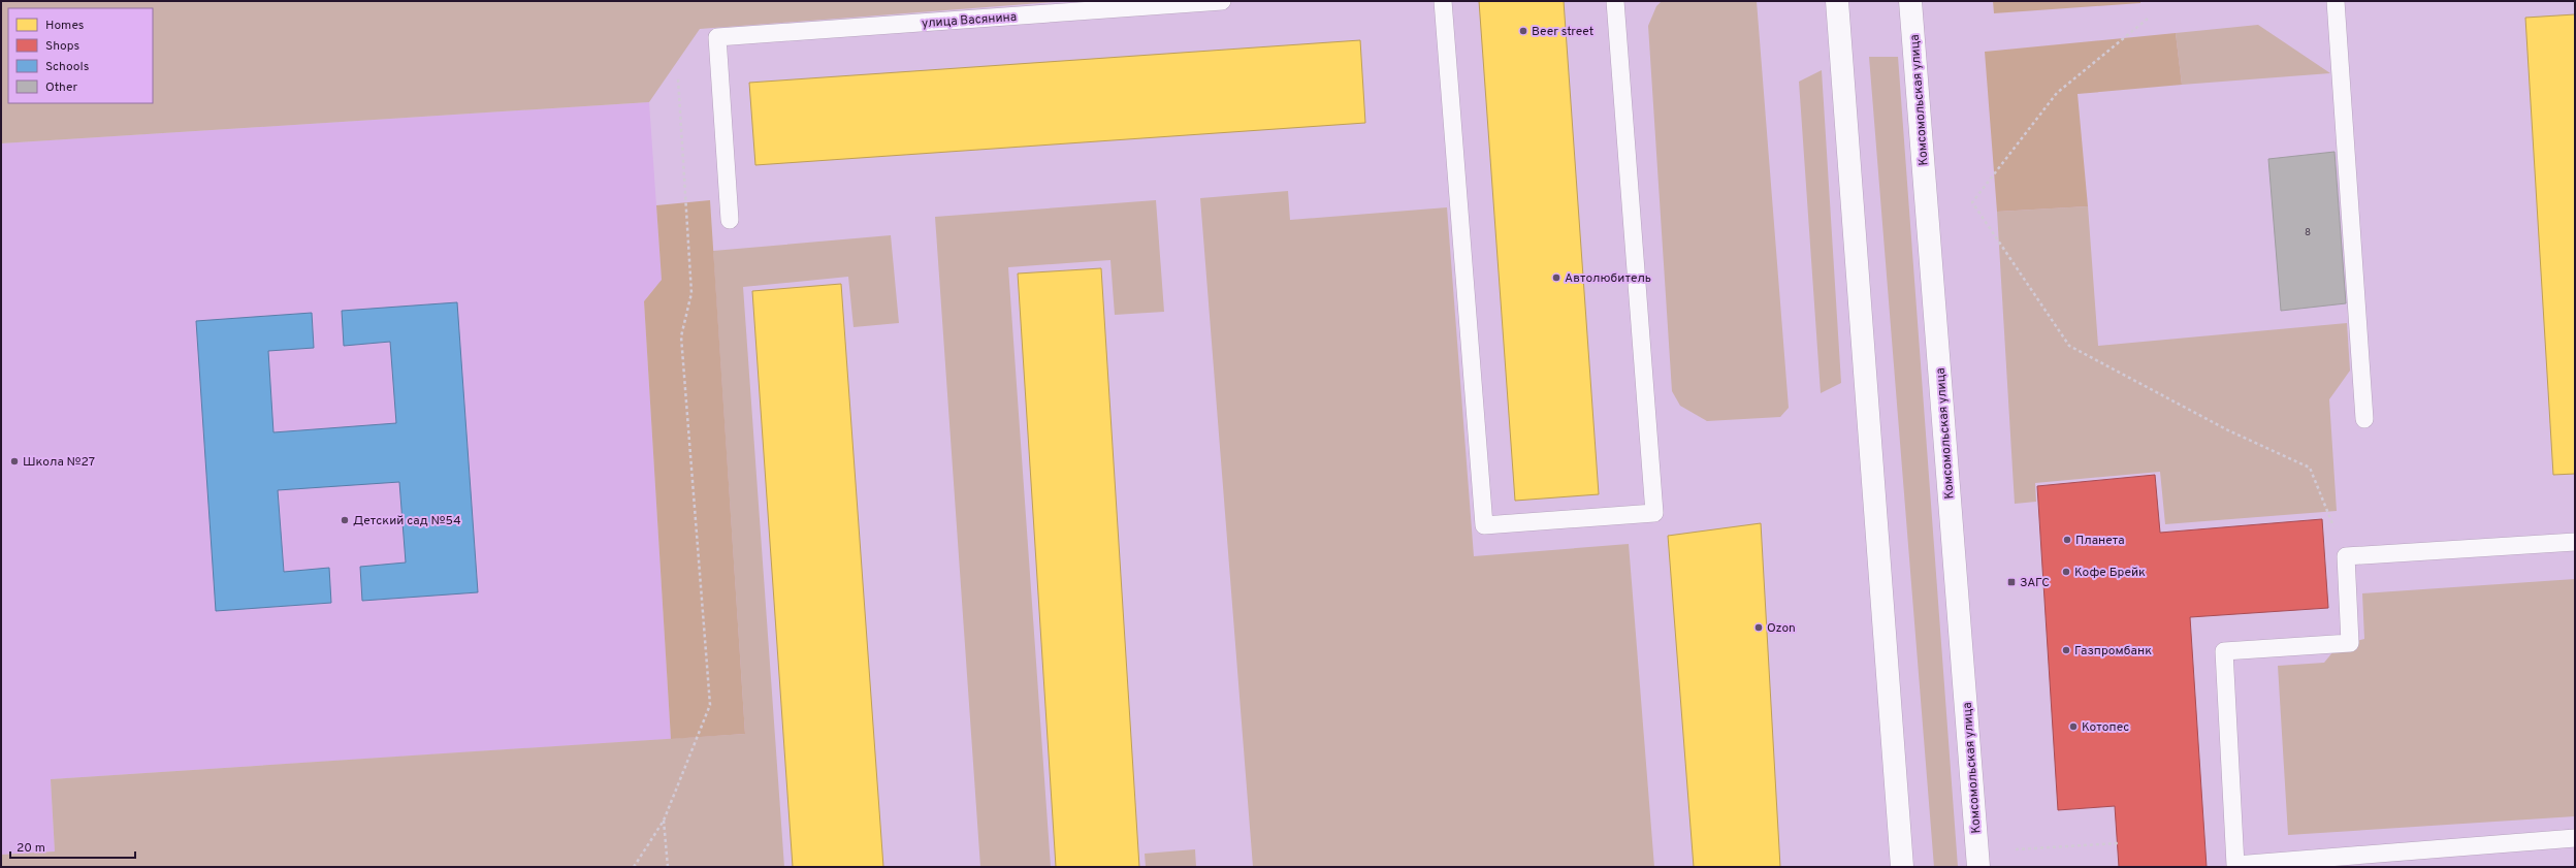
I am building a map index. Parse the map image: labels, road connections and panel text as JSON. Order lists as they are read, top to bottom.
{
  "streets": {
    "street": ["Комсомольская улица"],
    "lane": ["улица Васянина"]
  },
  "places": {
    "other": [
      "Beer street",
      "Автолюбитель",
      "Школа №27",
      "Детский сад №54",
      "Планета",
      "Кофе Брейк",
      "Ozon",
      "Газпромбанк",
      "Котопес"
    ],
    "transit": ["ЗАГС"]
  },
  "house_numbers": ["8"],
  "legend": [
    "Homes",
    "Shops",
    "Schools",
    "Other"
  ],
  "scale_bar": "20 m"
}
